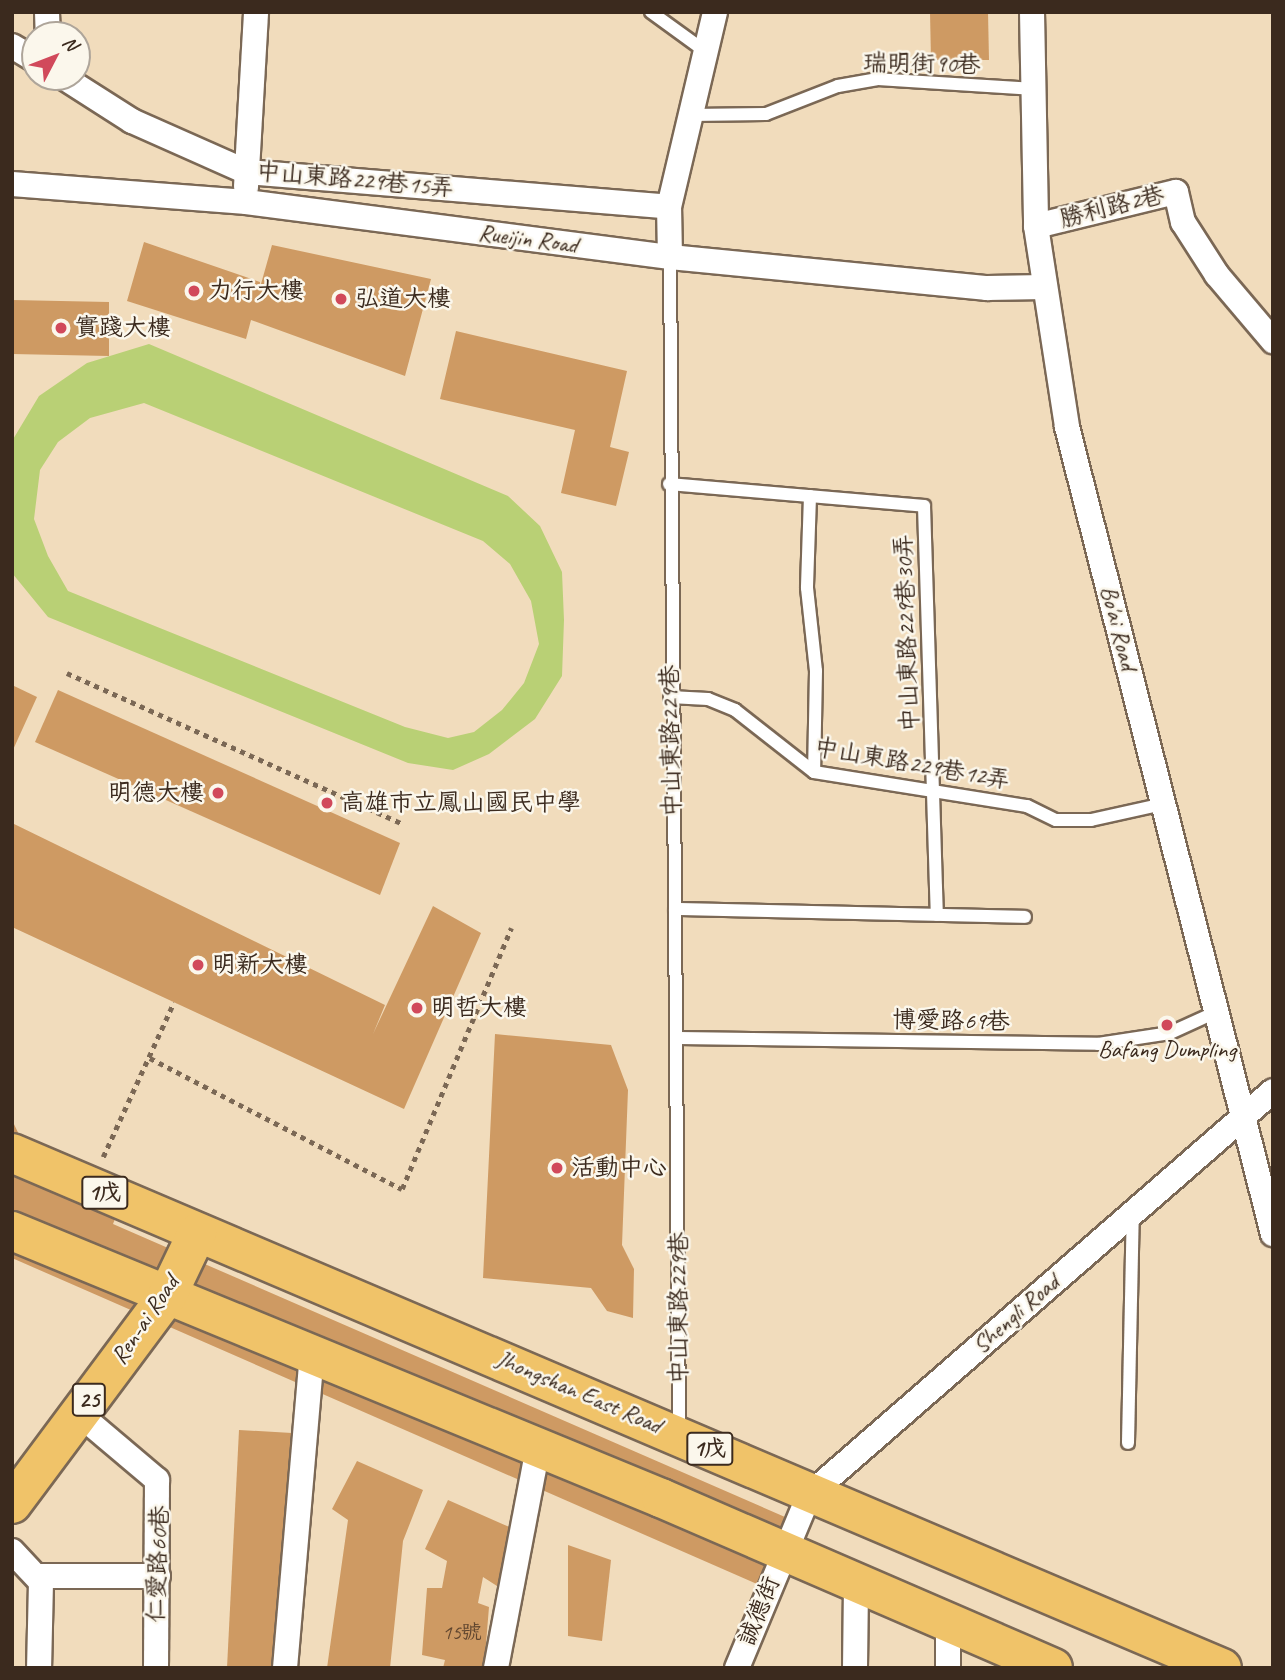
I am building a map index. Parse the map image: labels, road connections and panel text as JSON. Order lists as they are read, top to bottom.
{
  "streets": {
    "main road": [
      "1戊",
      "Ren-ai Road",
      "Jhongshan East Road",
      "25"
    ],
    "street": [
      "中山東路229巷15弄",
      "勝利路2巷",
      "Rueijin Road",
      "Bo'ai Road",
      "中山東路229巷",
      "Shengli Road",
      "仁愛路60巷",
      "誠德街"
    ],
    "lane": [
      "瑞明街90巷",
      "中山東路229巷30弄",
      "中山東路229巷12弄",
      "博愛路69巷"
    ]
  },
  "crossings": [
    ["瑞明街90巷", "Bo'ai Road"],
    ["瑞明街90巷", "中山東路229巷"],
    ["中山東路229巷15弄", "中山東路229巷"],
    ["勝利路2巷", "Bo'ai Road"],
    ["Rueijin Road", "Bo'ai Road"],
    ["Rueijin Road", "中山東路229巷"],
    ["Bo'ai Road", "中山東路229巷12弄"],
    ["Bo'ai Road", "博愛路69巷"],
    ["Bo'ai Road", "Shengli Road"],
    ["中山東路229巷30弄", "中山東路229巷"],
    ["中山東路229巷30弄", "中山東路229巷12弄"],
    ["中山東路229巷", "中山東路229巷12弄"],
    ["中山東路229巷", "博愛路69巷"],
    ["中山東路229巷", "Jhongshan East Road"],
    ["Shengli Road", "Jhongshan East Road"],
    ["Shengli Road", "誠德街"],
    ["Ren-ai Road", "Jhongshan East Road"],
    ["Ren-ai Road", "仁愛路60巷"]
  ],
  "places": [
    "力行大樓",
    "弘道大樓",
    "實踐大樓",
    "明德大樓",
    "高雄市立鳳山國民中學",
    "明新大樓",
    "明哲大樓",
    "Bafang Dumpling",
    "活動中心"
  ],
  "house_numbers": ["15號"],
  "north": "top right"
}
